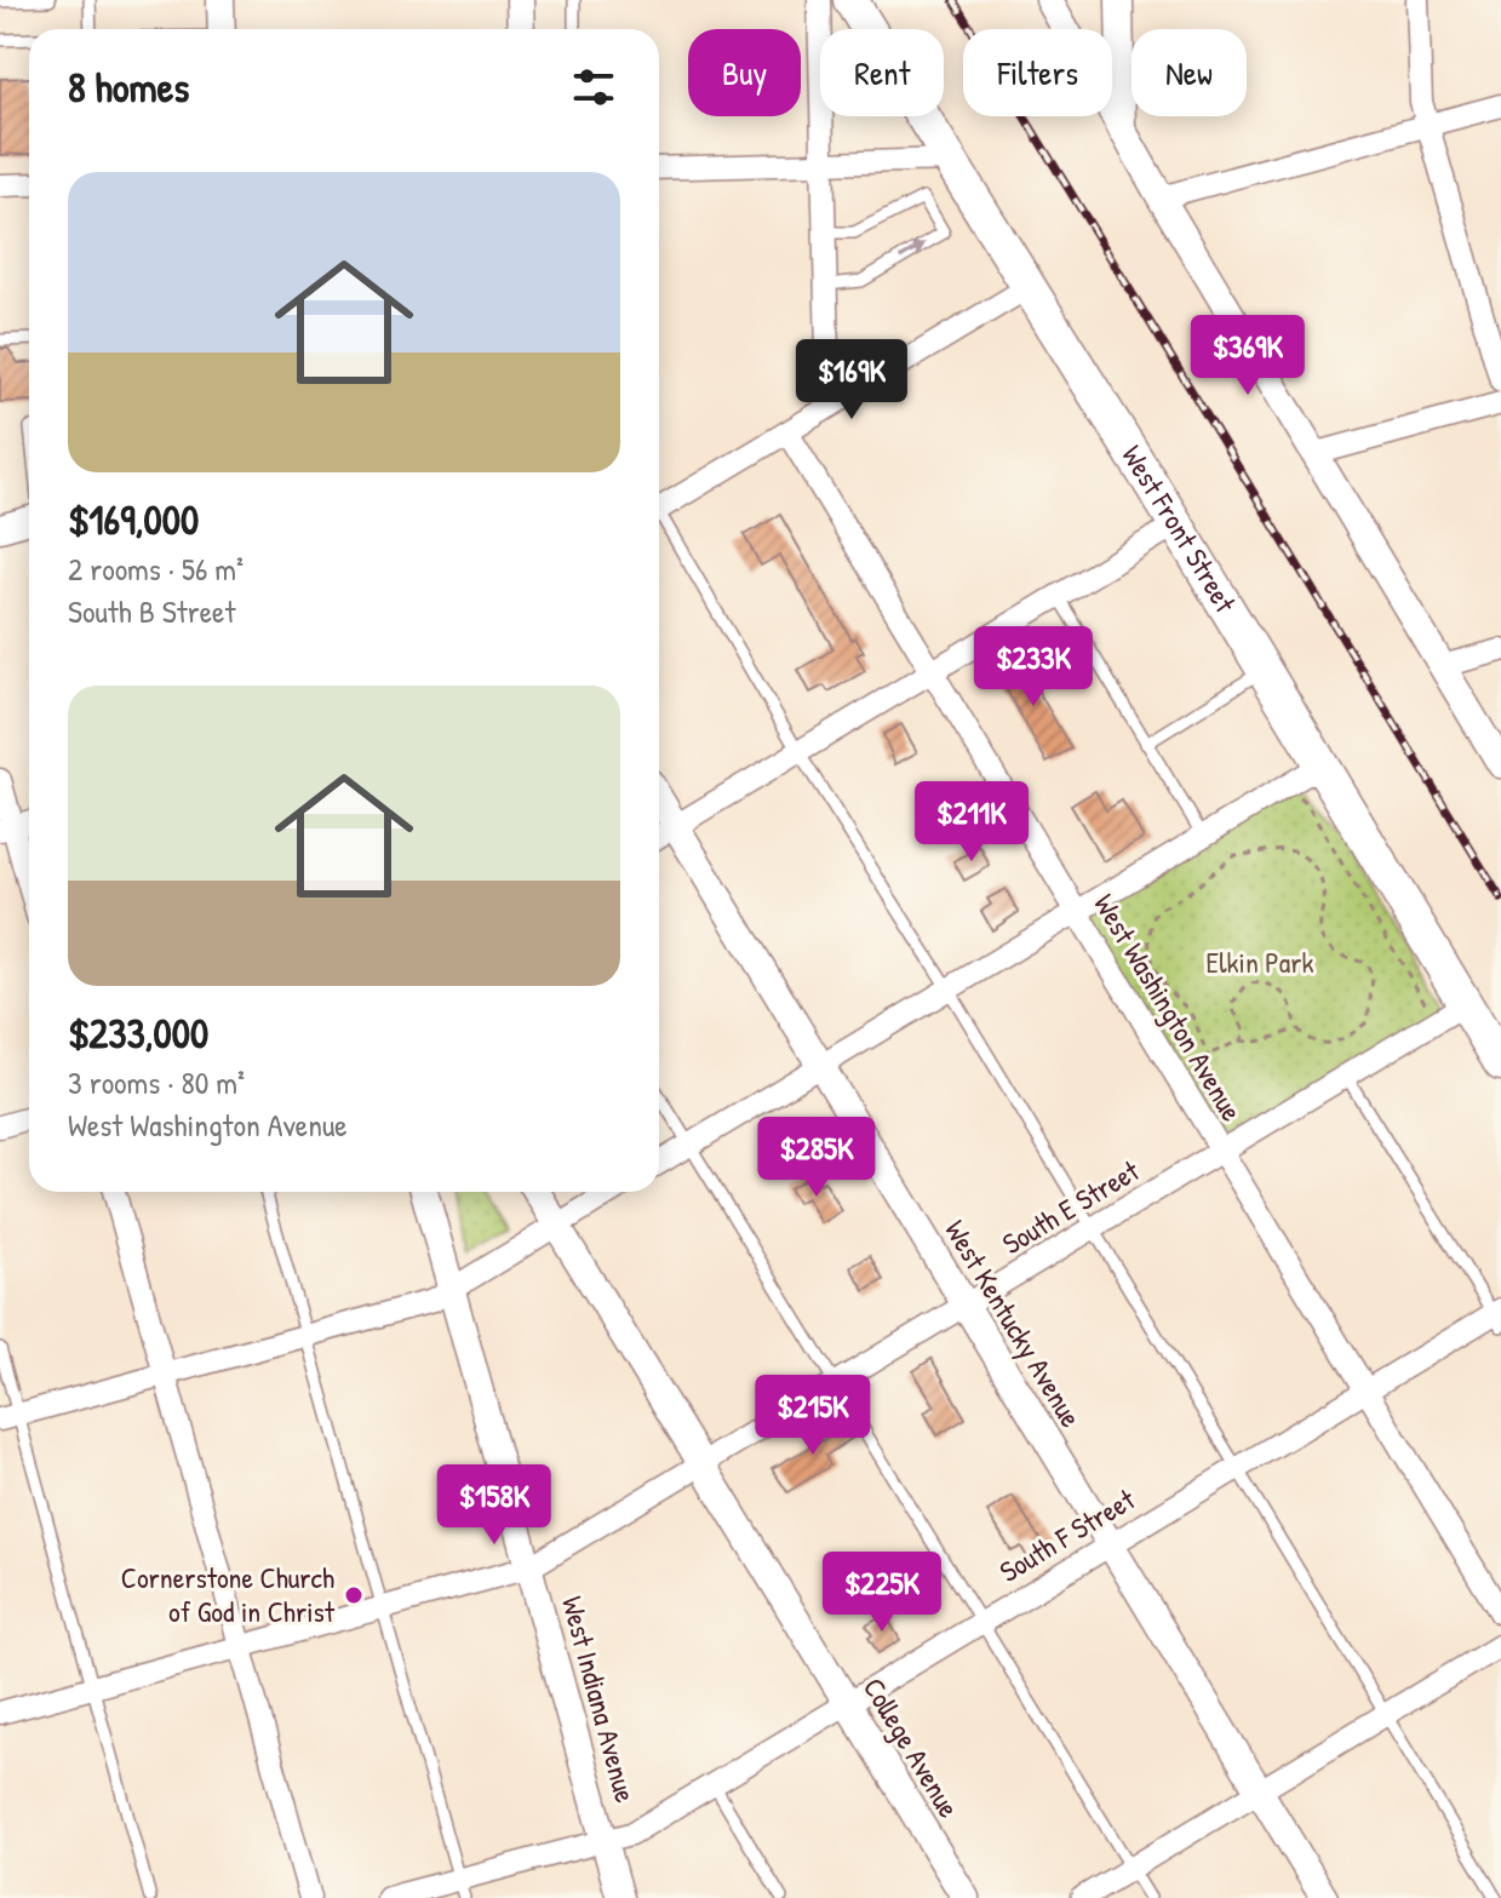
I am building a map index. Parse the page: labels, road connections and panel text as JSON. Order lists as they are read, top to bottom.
{
  "streets": {
    "main road": ["West Front Street"],
    "street": [
      "West Washington Avenue",
      "South E Street",
      "West Kentucky Avenue",
      "South F Street",
      "West Indiana Avenue",
      "College Avenue"
    ]
  },
  "crossings": [
    ["West Front Street", "South E Street"],
    ["West Washington Avenue", "South E Street"],
    ["West Washington Avenue", "South F Street"],
    ["South E Street", "West Kentucky Avenue"],
    ["South E Street", "West Indiana Avenue"],
    ["South E Street", "College Avenue"],
    ["West Kentucky Avenue", "South F Street"],
    ["South F Street", "West Indiana Avenue"],
    ["South F Street", "College Avenue"]
  ],
  "parks": ["Elkin Park"],
  "places": ["Cornerstone Church of God in Christ"],
  "page": {
    "chip": [
      "Buy",
      "Rent",
      "Filters",
      "New"
    ],
    "heading": "8 homes",
    "list": [
      {
        "name": "$169,000",
        "note": "2 rooms · 56 m² · South B Street"
      },
      {
        "name": "$233,000",
        "note": "3 rooms · 80 m² · West Washington Avenue"
      }
    ],
    "price": [
      "$369K",
      "$169K",
      "$233K",
      "$211K",
      "$285K",
      "$215K",
      "$158K",
      "$225K"
    ]
  }
}
